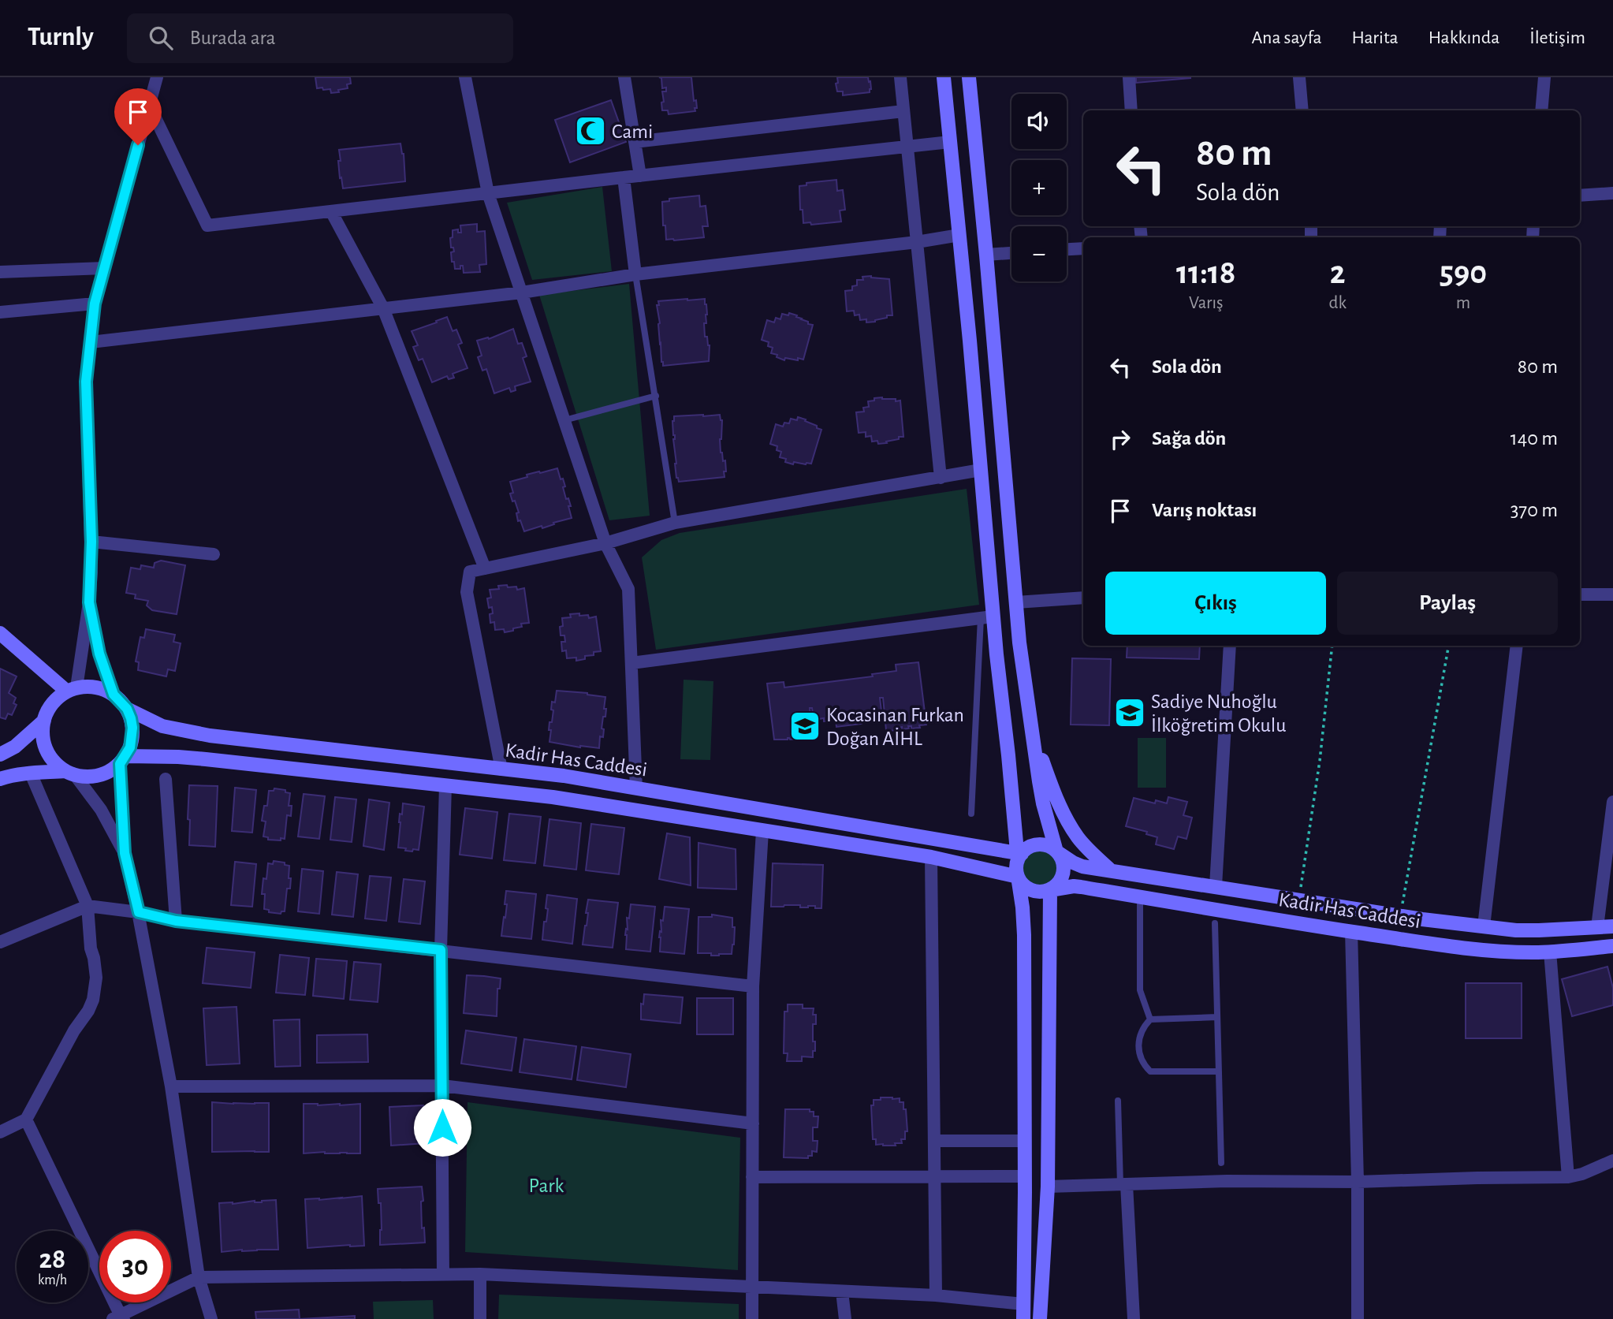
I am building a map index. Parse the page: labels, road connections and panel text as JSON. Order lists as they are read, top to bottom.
{
  "streets": {
    "street": ["Kadir Has Caddesi"]
  },
  "parks": ["Park"],
  "places": {
    "mosque": ["Cami"],
    "school or university": ["Sadiye Nuhoğlu İlköğretim Okulu", "Kocasinan Furkan Doğan AİHL"]
  },
  "page": {
    "header": "Turnly",
    "search": "Burada ara",
    "nav": [
      "Ana sayfa",
      "Harita",
      "Hakkında",
      "İletişim"
    ],
    "map_buttons": ["+", "−"],
    "turn": ["80 m", "Sola dön"],
    "eta": [
      "11:18",
      "Varış",
      "2",
      "dk",
      "590",
      "m"
    ],
    "list": [
      {
        "name": "Sola dön",
        "value": "80 m"
      },
      {
        "name": "Sağa dön",
        "value": "140 m"
      },
      {
        "name": "Varış noktası",
        "value": "370 m"
      }
    ],
    "buttons": ["Çıkış", "Paylaş"],
    "speed": "28 km/h",
    "limit": "30"
  }
}
